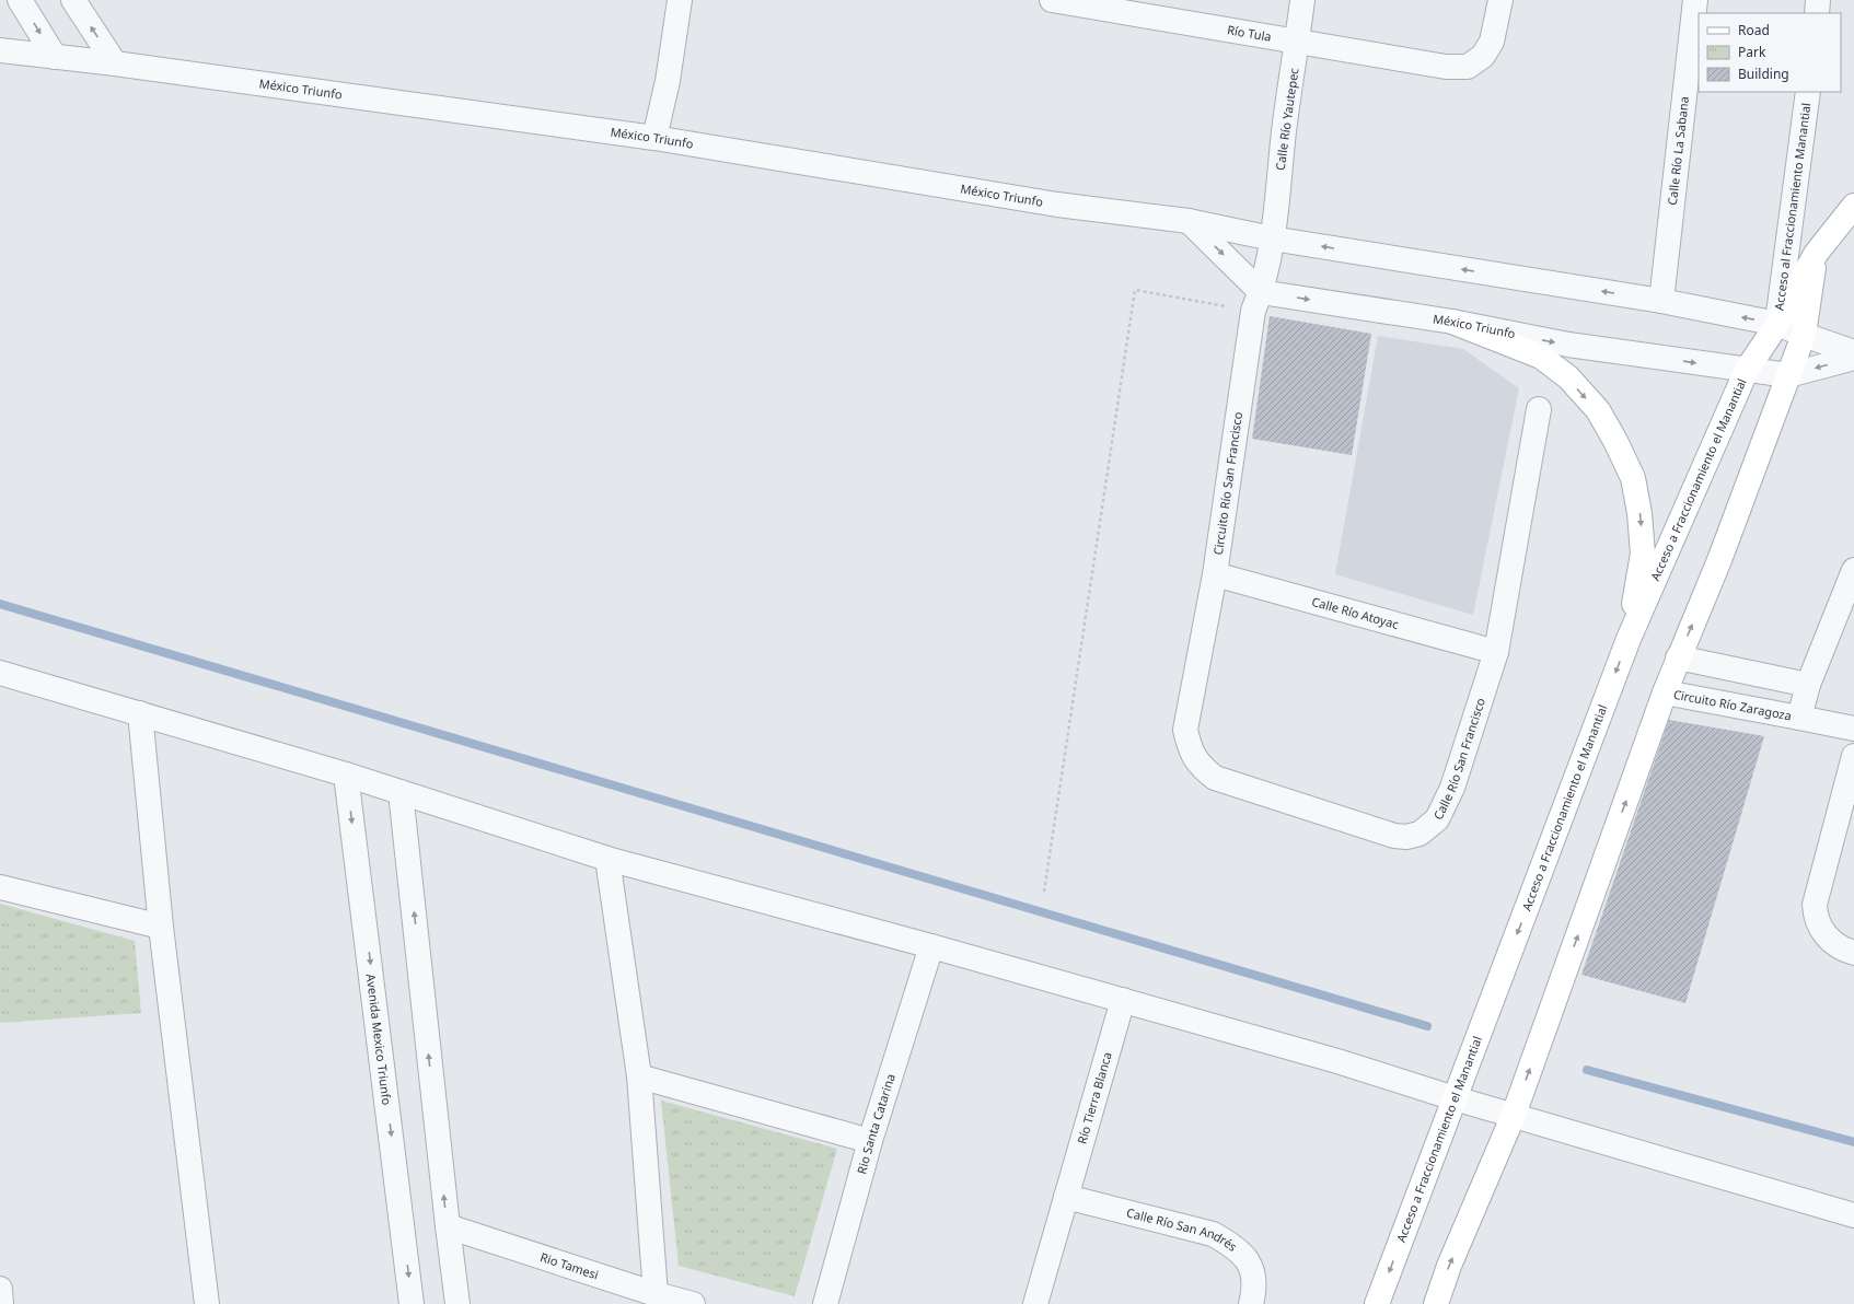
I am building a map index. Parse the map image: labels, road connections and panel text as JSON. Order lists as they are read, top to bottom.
{
  "streets": {
    "main road": ["Acceso a Fraccionamiento el Manantial"],
    "street": [
      "Río Tula",
      "México Triunfo",
      "Calle Río Yautepec",
      "Calle Río La Sabana",
      "Acceso al Fraccionamiento Manantial",
      "Circuito Río San Francisco",
      "Calle Río Atoyac",
      "Circuito Río Zaragoza",
      "Calle Río San Francisco",
      "Avenida Mexico Triunfo",
      "Río Tierra Blanca",
      "Rio Santa Catarina",
      "Calle Río San Andrés",
      "Rio Tamesi"
    ]
  },
  "crossings": [
    ["Río Tula", "Calle Río Yautepec"],
    ["México Triunfo", "Calle Río Yautepec"],
    ["México Triunfo", "Calle Río La Sabana"],
    ["México Triunfo", "Acceso al Fraccionamiento Manantial"],
    ["México Triunfo", "Acceso a Fraccionamiento el Manantial"],
    ["México Triunfo", "Circuito Río San Francisco"],
    ["Calle Río Yautepec", "Circuito Río San Francisco"],
    ["Acceso al Fraccionamiento Manantial", "Acceso a Fraccionamiento el Manantial"],
    ["Circuito Río San Francisco", "Calle Río Atoyac"],
    ["Circuito Río San Francisco", "Calle Río San Francisco"],
    ["Calle Río Atoyac", "Calle Río San Francisco"],
    ["Río Tierra Blanca", "Calle Río San Andrés"]
  ],
  "legend": ["Road", "Park", "Building"]
}
